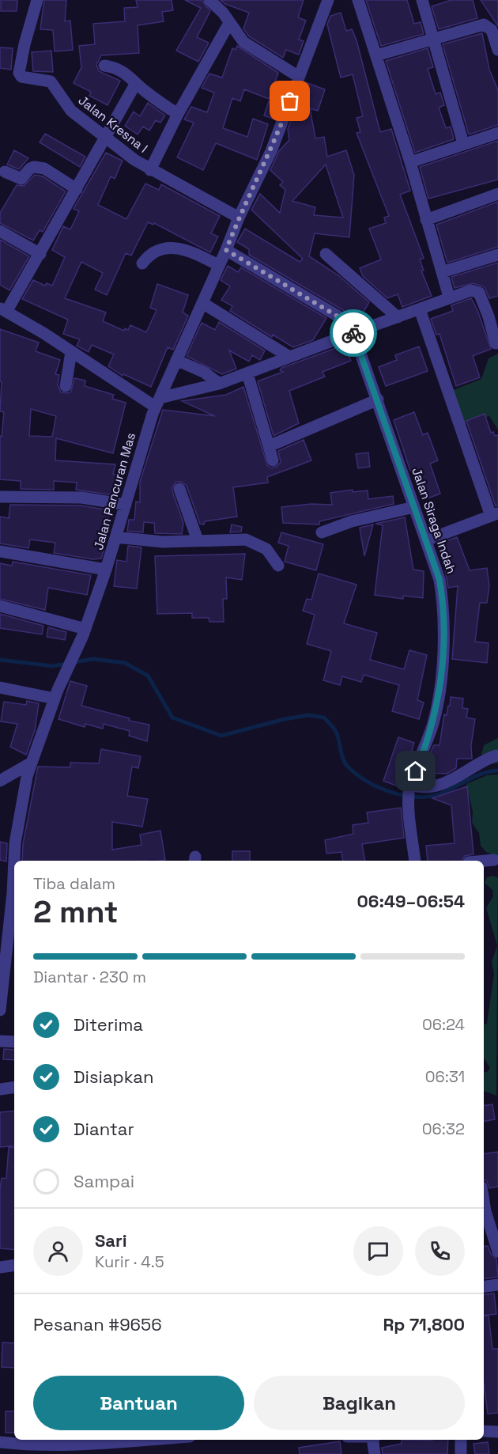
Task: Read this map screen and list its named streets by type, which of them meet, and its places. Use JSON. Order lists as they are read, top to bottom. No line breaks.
{"streets":{"street":["Jalan Kresna I","Jalan Pancuran Mas","Jalan Siraga Indah"]},"crossings":[["Jalan Kresna I","Jalan Pancuran Mas"]],"page":{"heading":["2 mnt","Tiba dalam","06:49–06:54"],"panel":["Sari","Kurir · 4.5","Pesanan #9656","Rp 71,800"],"bar":"Diantar · 230 m","list":[["Diterima","06:24"],["Disiapkan","06:31"],["Diantar","06:32"],"Sampai"],"buttons":["Bantuan","Bagikan"]}}
